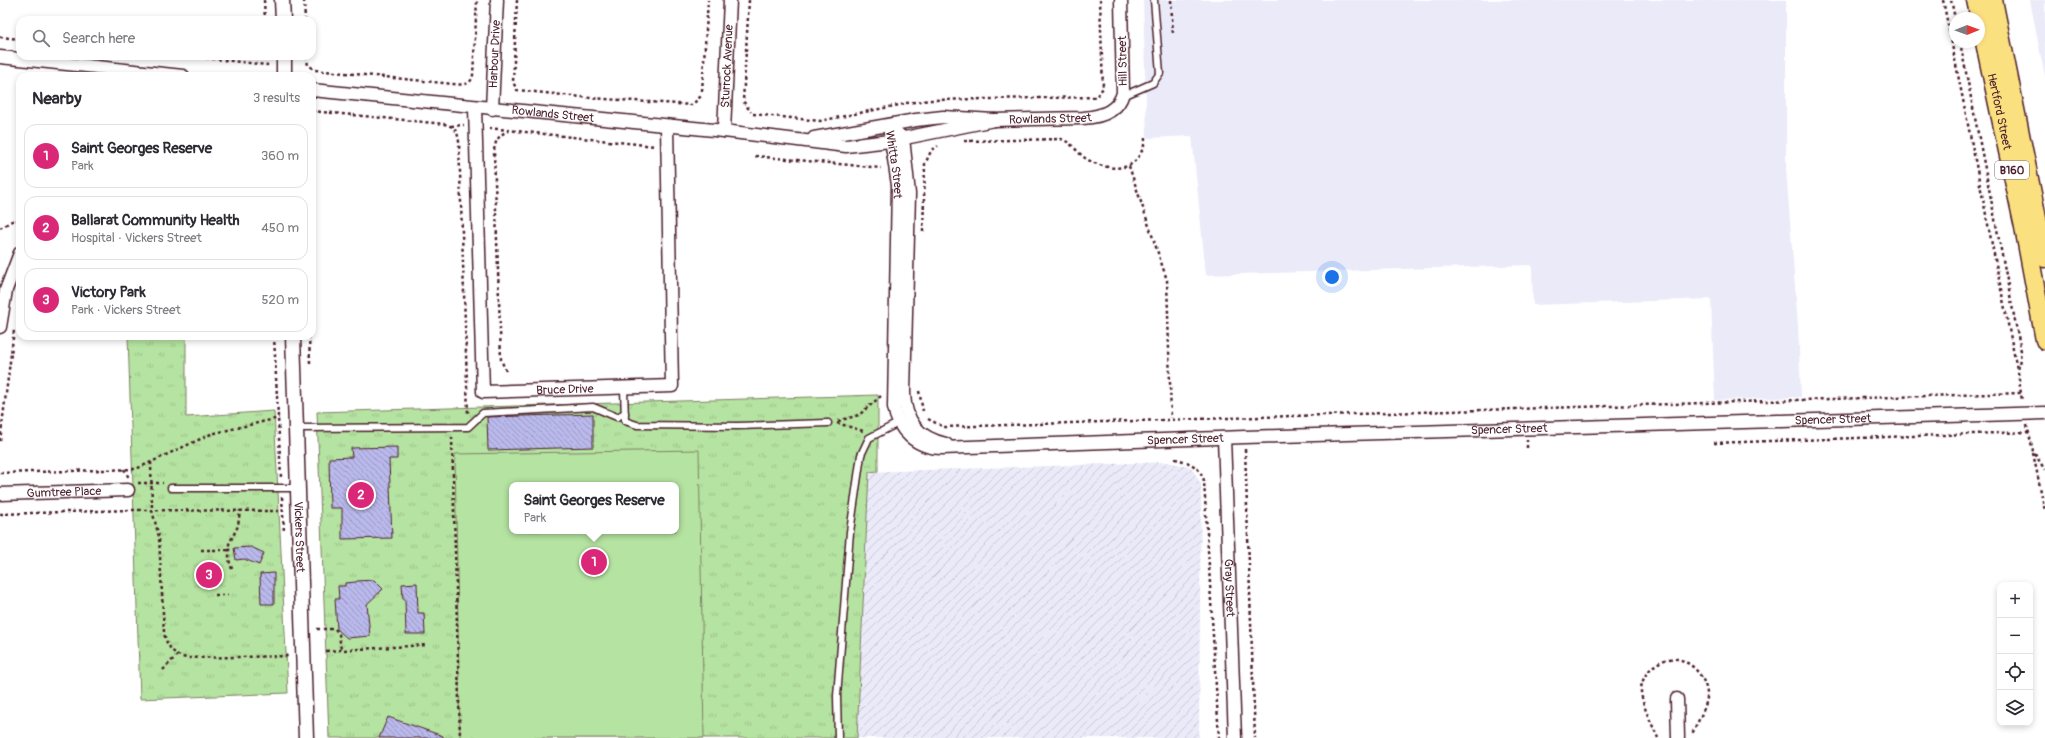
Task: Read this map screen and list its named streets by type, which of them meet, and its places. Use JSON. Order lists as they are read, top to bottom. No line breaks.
{"streets":{"main road":["Hertford Street","B160"],"street":["Harbour Drive","Hill Street","Sturrock Avenue","Rowlands Street","Whitta Street","Bruce Drive","Spencer Street","Gumtree Place","Vickers Street","Gray Street"]},"crossings":[["Harbour Drive","Rowlands Street"],["Hill Street","Rowlands Street"],["Sturrock Avenue","Rowlands Street"],["Rowlands Street","Whitta Street"],["Rowlands Street","Bruce Drive"],["Whitta Street","Spencer Street"],["Spencer Street","Gray Street"]],"north":"right","page":{"search":"Search here","heading":["Nearby","3 results"],"list":[{"mark":"1","name":"Saint Georges Reserve","note":"Park","value":"360 m"},{"mark":"2","name":"Ballarat Community Health","note":"Hospital · Vickers Street","value":"450 m"},{"mark":"3","name":"Victory Park","note":"Park · Vickers Street","value":"520 m"}],"pins":["2","1","3"],"popup":["Saint Georges Reserve","Park"],"map_buttons":["+","−"]}}
